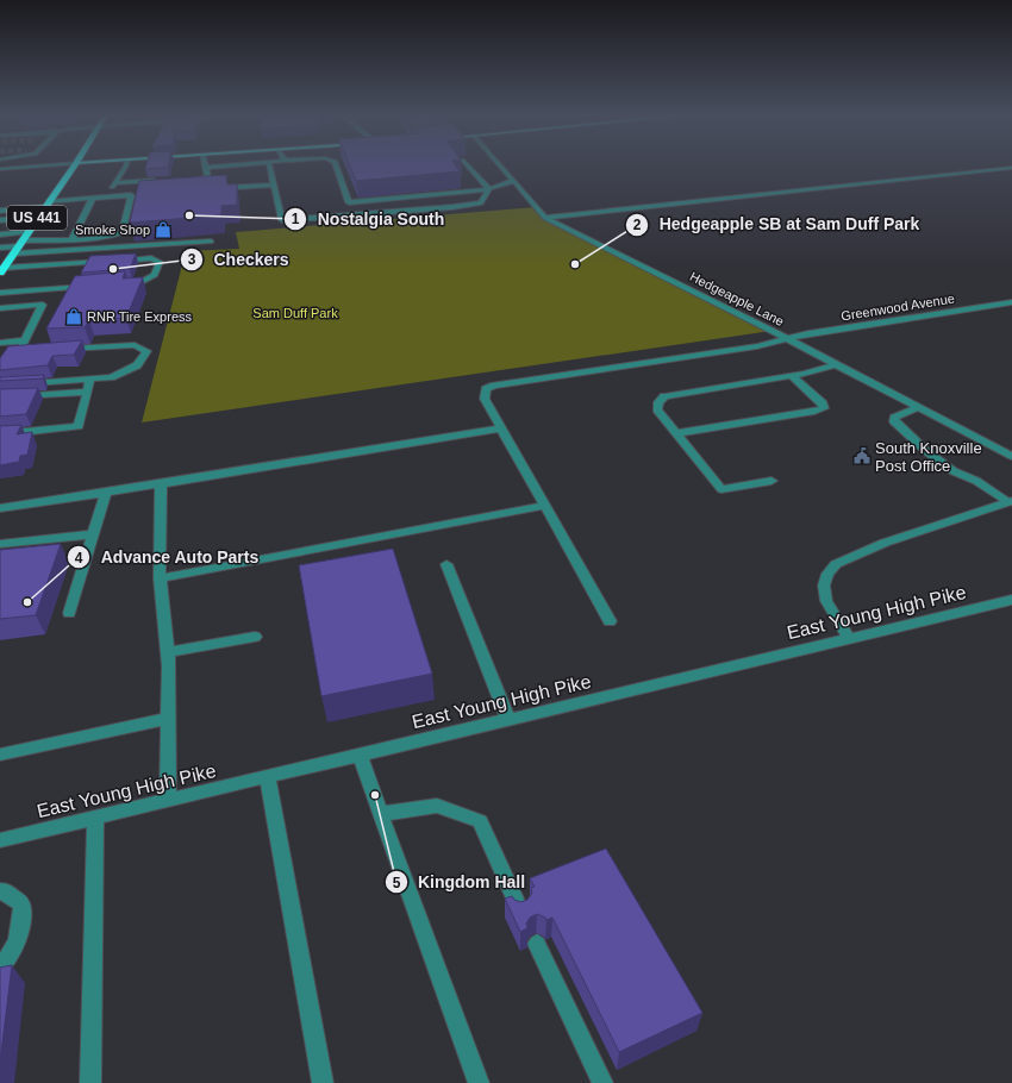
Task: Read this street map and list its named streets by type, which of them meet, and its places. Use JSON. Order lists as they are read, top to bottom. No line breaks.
{"streets":{"highway":["US 441"],"street":["Hedgeapple Lane","Greenwood Avenue","East Young High Pike"]},"crossings":[["Hedgeapple Lane","Greenwood Avenue"]],"parks":["Sam Duff Park"],"places":{"other":["Nostalgia South","Hedgeapple SB at Sam Duff Park","Checkers","Advance Auto Parts","Kingdom Hall"],"shop":["Smoke Shop","RNR Tire Express"],"public building":["South Knoxville Post Office"]}}
